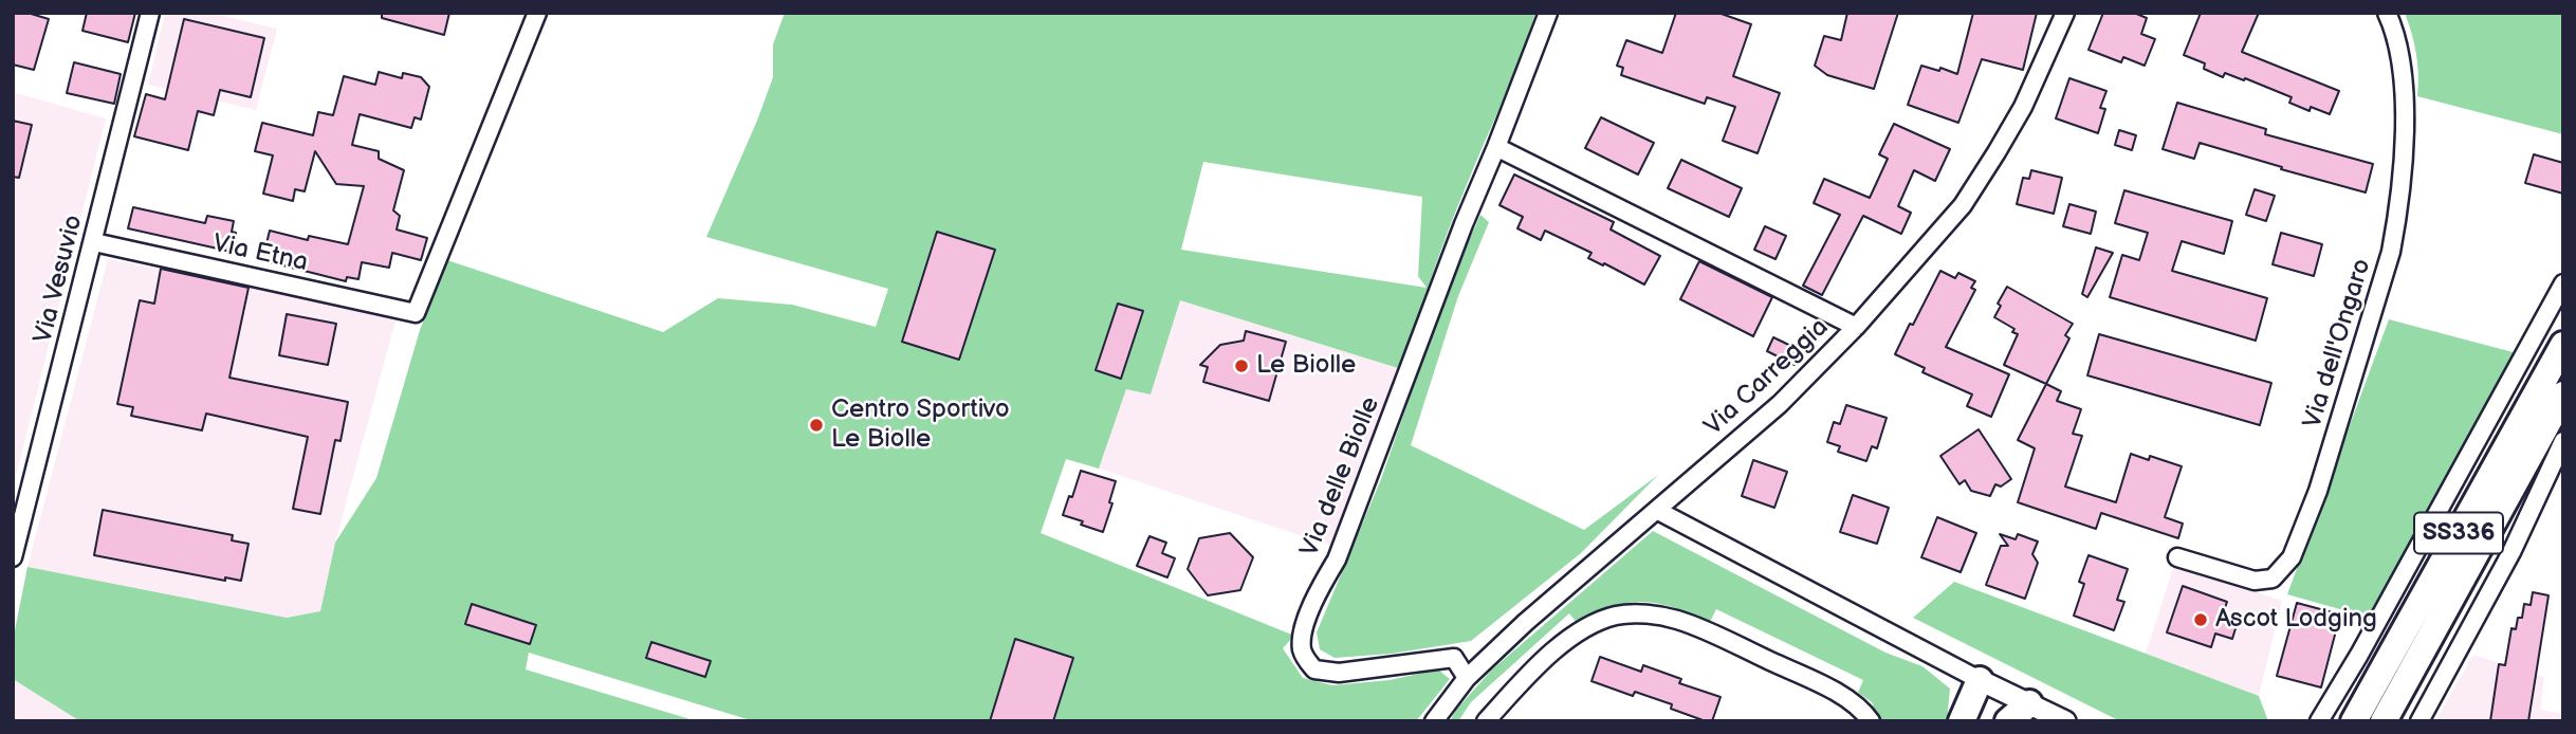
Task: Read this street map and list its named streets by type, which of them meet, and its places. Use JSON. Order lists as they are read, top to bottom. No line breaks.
{"streets":{"highway":["SS336"],"street":["Via Etna","Via Vesuvio","Via dell'Ongaro","Via Carreggia","Via delle Biolle"]},"crossings":[["Via Etna","Via Vesuvio"],["Via Carreggia","Via delle Biolle"]],"places":["Le Biolle","Centro Sportivo Le Biolle","Ascot Lodging"]}
